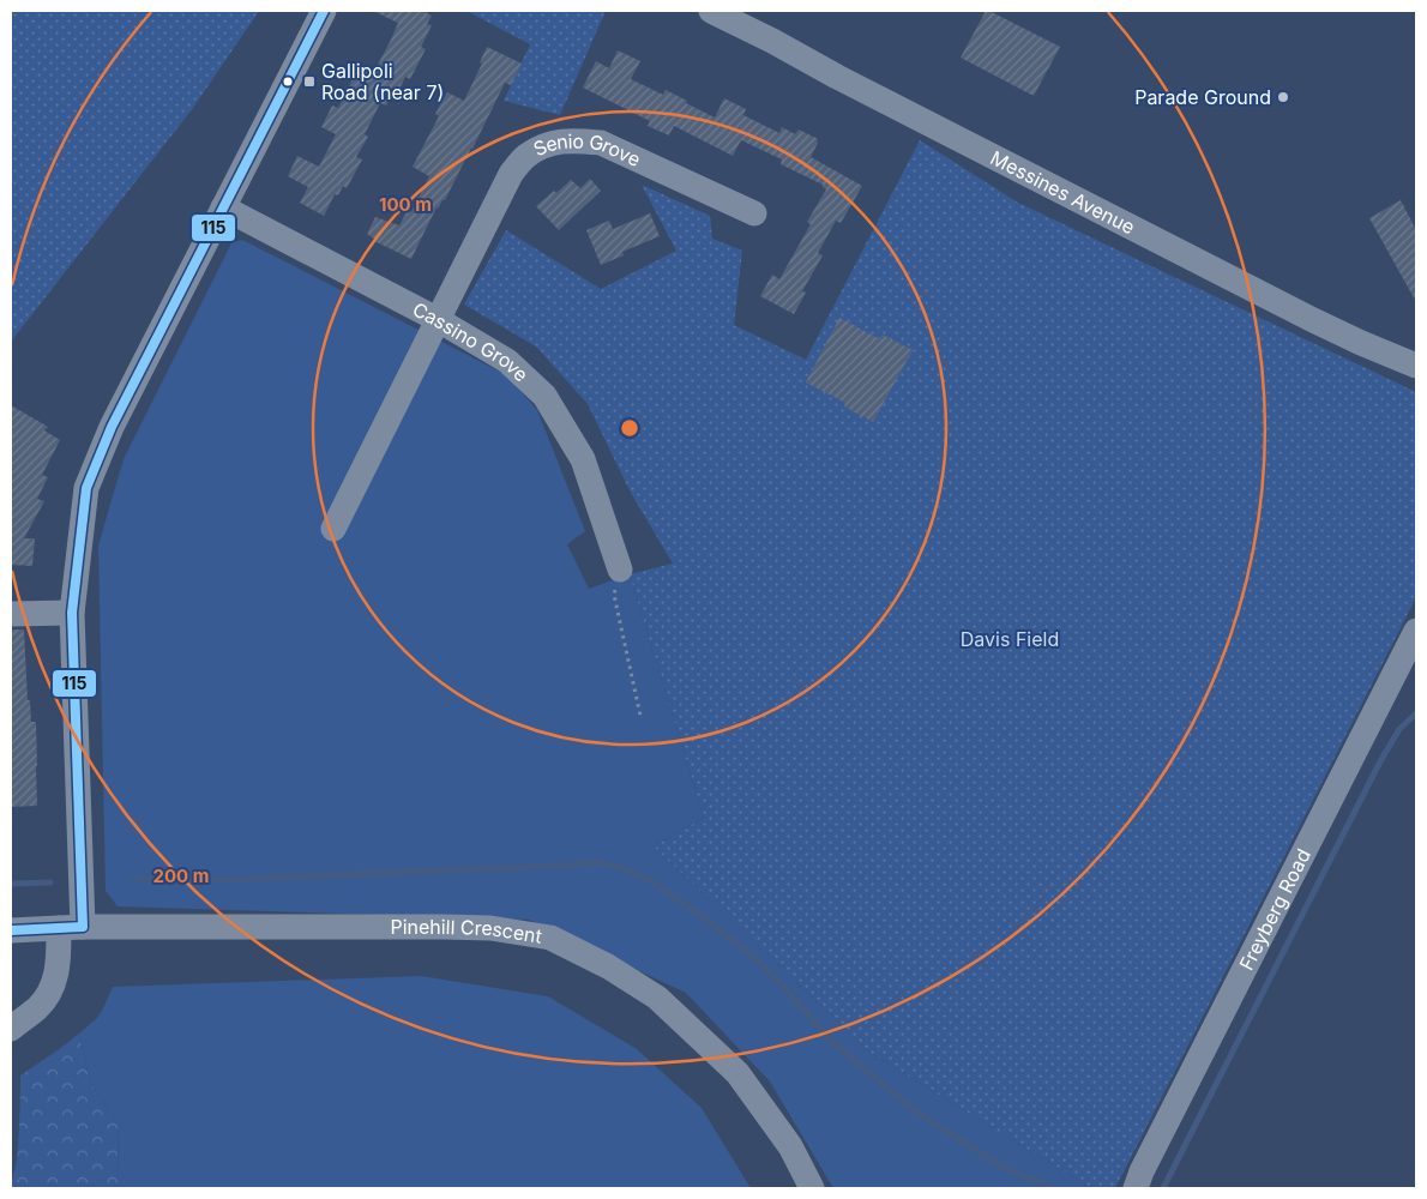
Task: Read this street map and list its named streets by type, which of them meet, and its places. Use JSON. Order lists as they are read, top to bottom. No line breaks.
{"streets":{"street":["Senio Grove","Messines Avenue","Cassino Grove","Freyberg Road","Pinehill Crescent"]},"crossings":[["Senio Grove","Cassino Grove"]],"parks":["Davis Field"],"places":{"transit":["Gallipoli Road (near 7)"],"other":["Parade Ground"]},"lines":["transit line 115"],"rings":["100 m","200 m"]}
